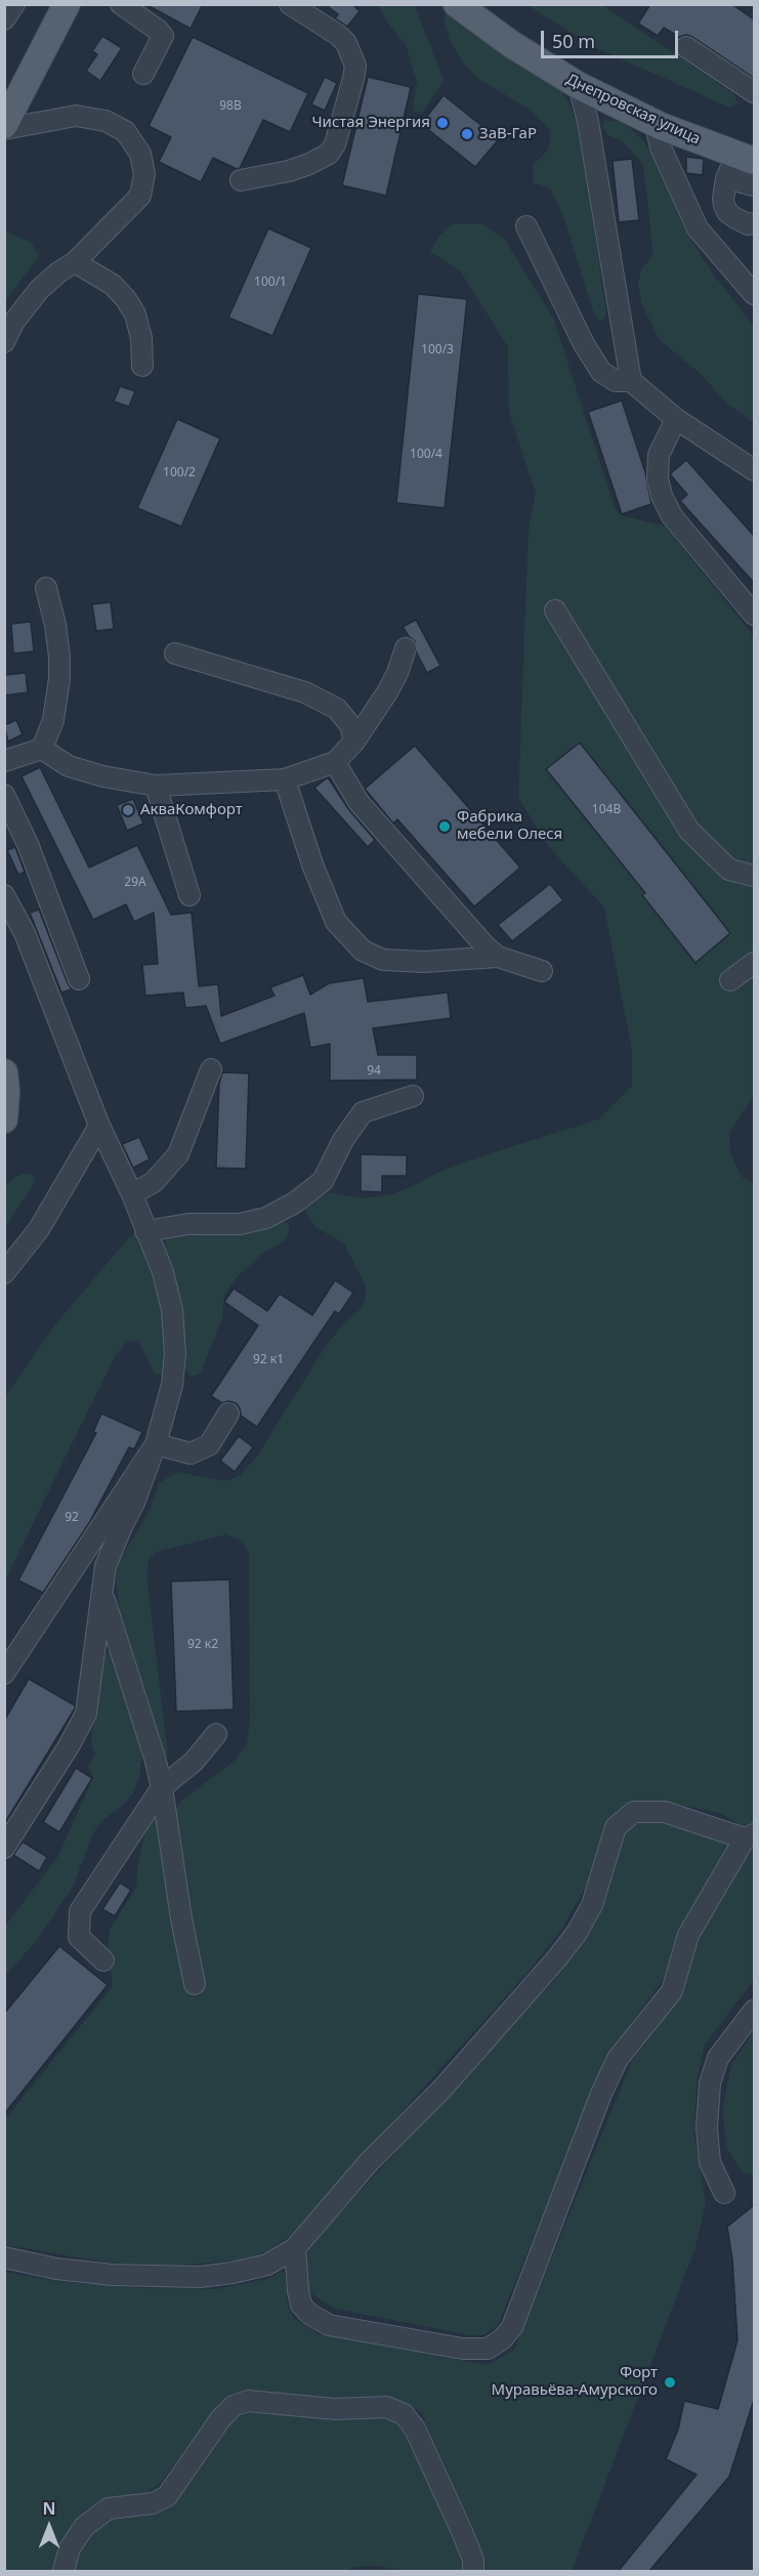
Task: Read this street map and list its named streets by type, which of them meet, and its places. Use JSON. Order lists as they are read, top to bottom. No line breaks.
{"streets":{"main road":["Днепровская улица"]},"places":["Чистая Энергия","ЗаВ-ГаР","АкваКомфорт","Фабрика мебели Олеся","Форт Муравьёва-Амурского"],"house_numbers":["98В","100/1","100/3","100/4","100/2","104В","29А","94","92 к1","92","92 к2"],"scale_bar":"50 m","north":"top"}
